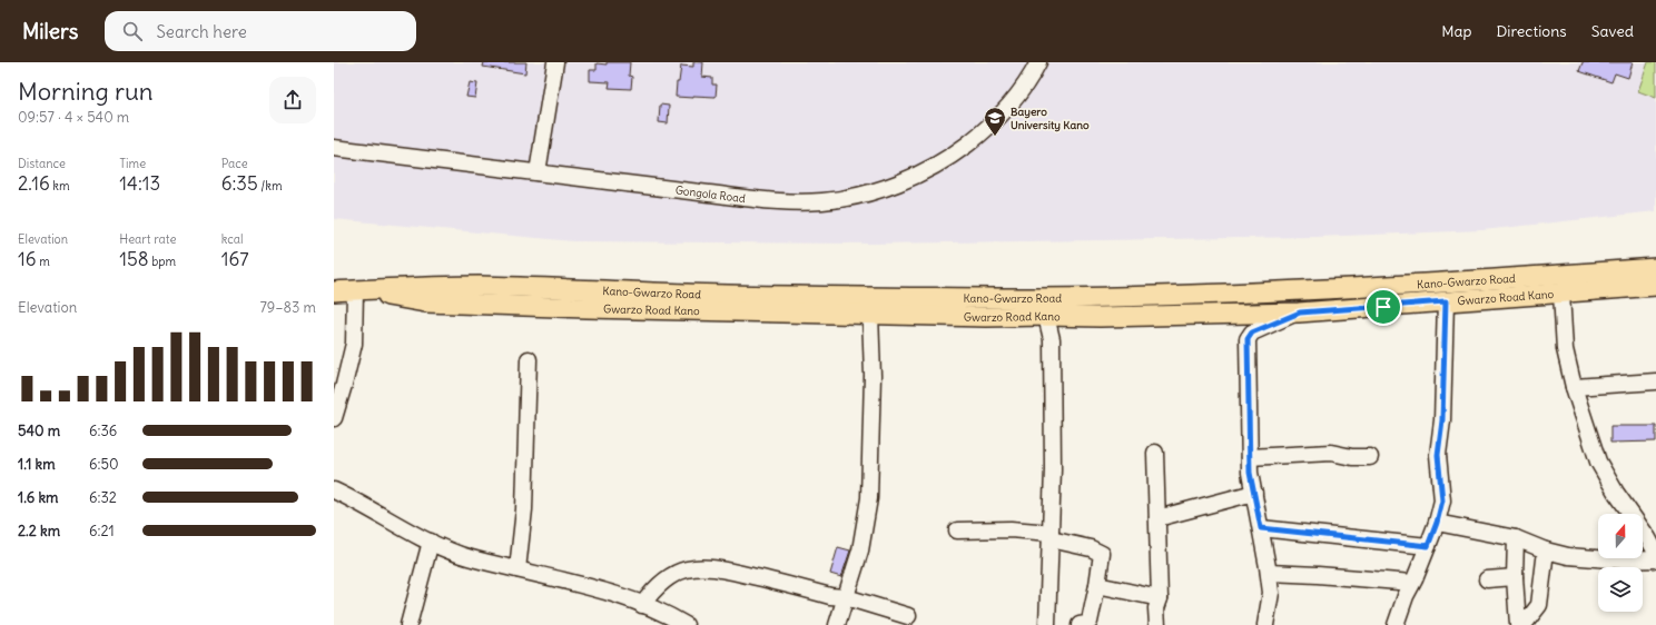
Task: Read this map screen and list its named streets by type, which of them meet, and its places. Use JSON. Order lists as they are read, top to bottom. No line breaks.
{"streets":{"main road":["Kano-Gwarzo Road","Gwarzo Road Kano"],"street":["Gongola Road"]},"crossings":[["Kano-Gwarzo Road","Gwarzo Road Kano"]],"places":{"school or university":["Bayero University Kano"]},"north":"top","page":{"header":"Milers","search":"Search here","nav":["Map","Directions","Saved"],"heading":["Morning run","09:57 · 4 × 540 m"],"stats":[["Distance","2.16 km"],["Time","14:13"],["Pace","6:35 /km"],["Elevation","16 m"],["Heart rate","158 bpm"],["kcal","167"]],"chart":["Elevation","79–83 m"],"list":[{"name":"540 m","note":"6:36"},{"name":"1.1 km","note":"6:50"},{"name":"1.6 km","note":"6:32"},{"name":"2.2 km","note":"6:21"}]}}
